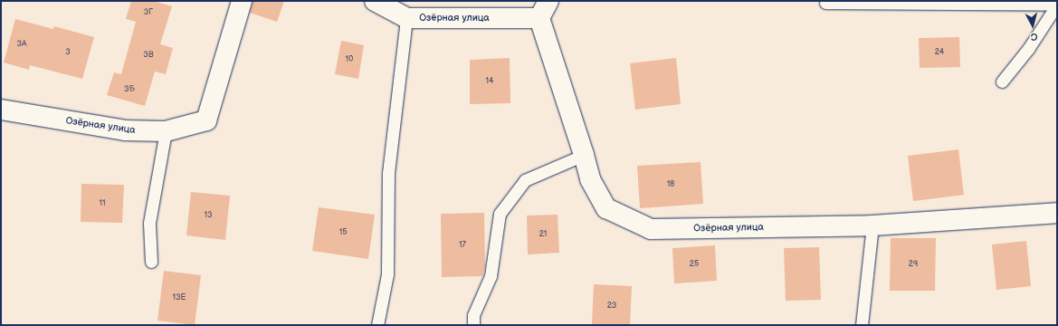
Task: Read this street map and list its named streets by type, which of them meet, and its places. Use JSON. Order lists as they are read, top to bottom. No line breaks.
{"streets":{"street":["Озёрная улица"]},"house_numbers":["3Г","3А","3","24","3В","10","14","3Б","18","11","13","15","21","17","25","29","13Е","23"],"north":"bottom"}
